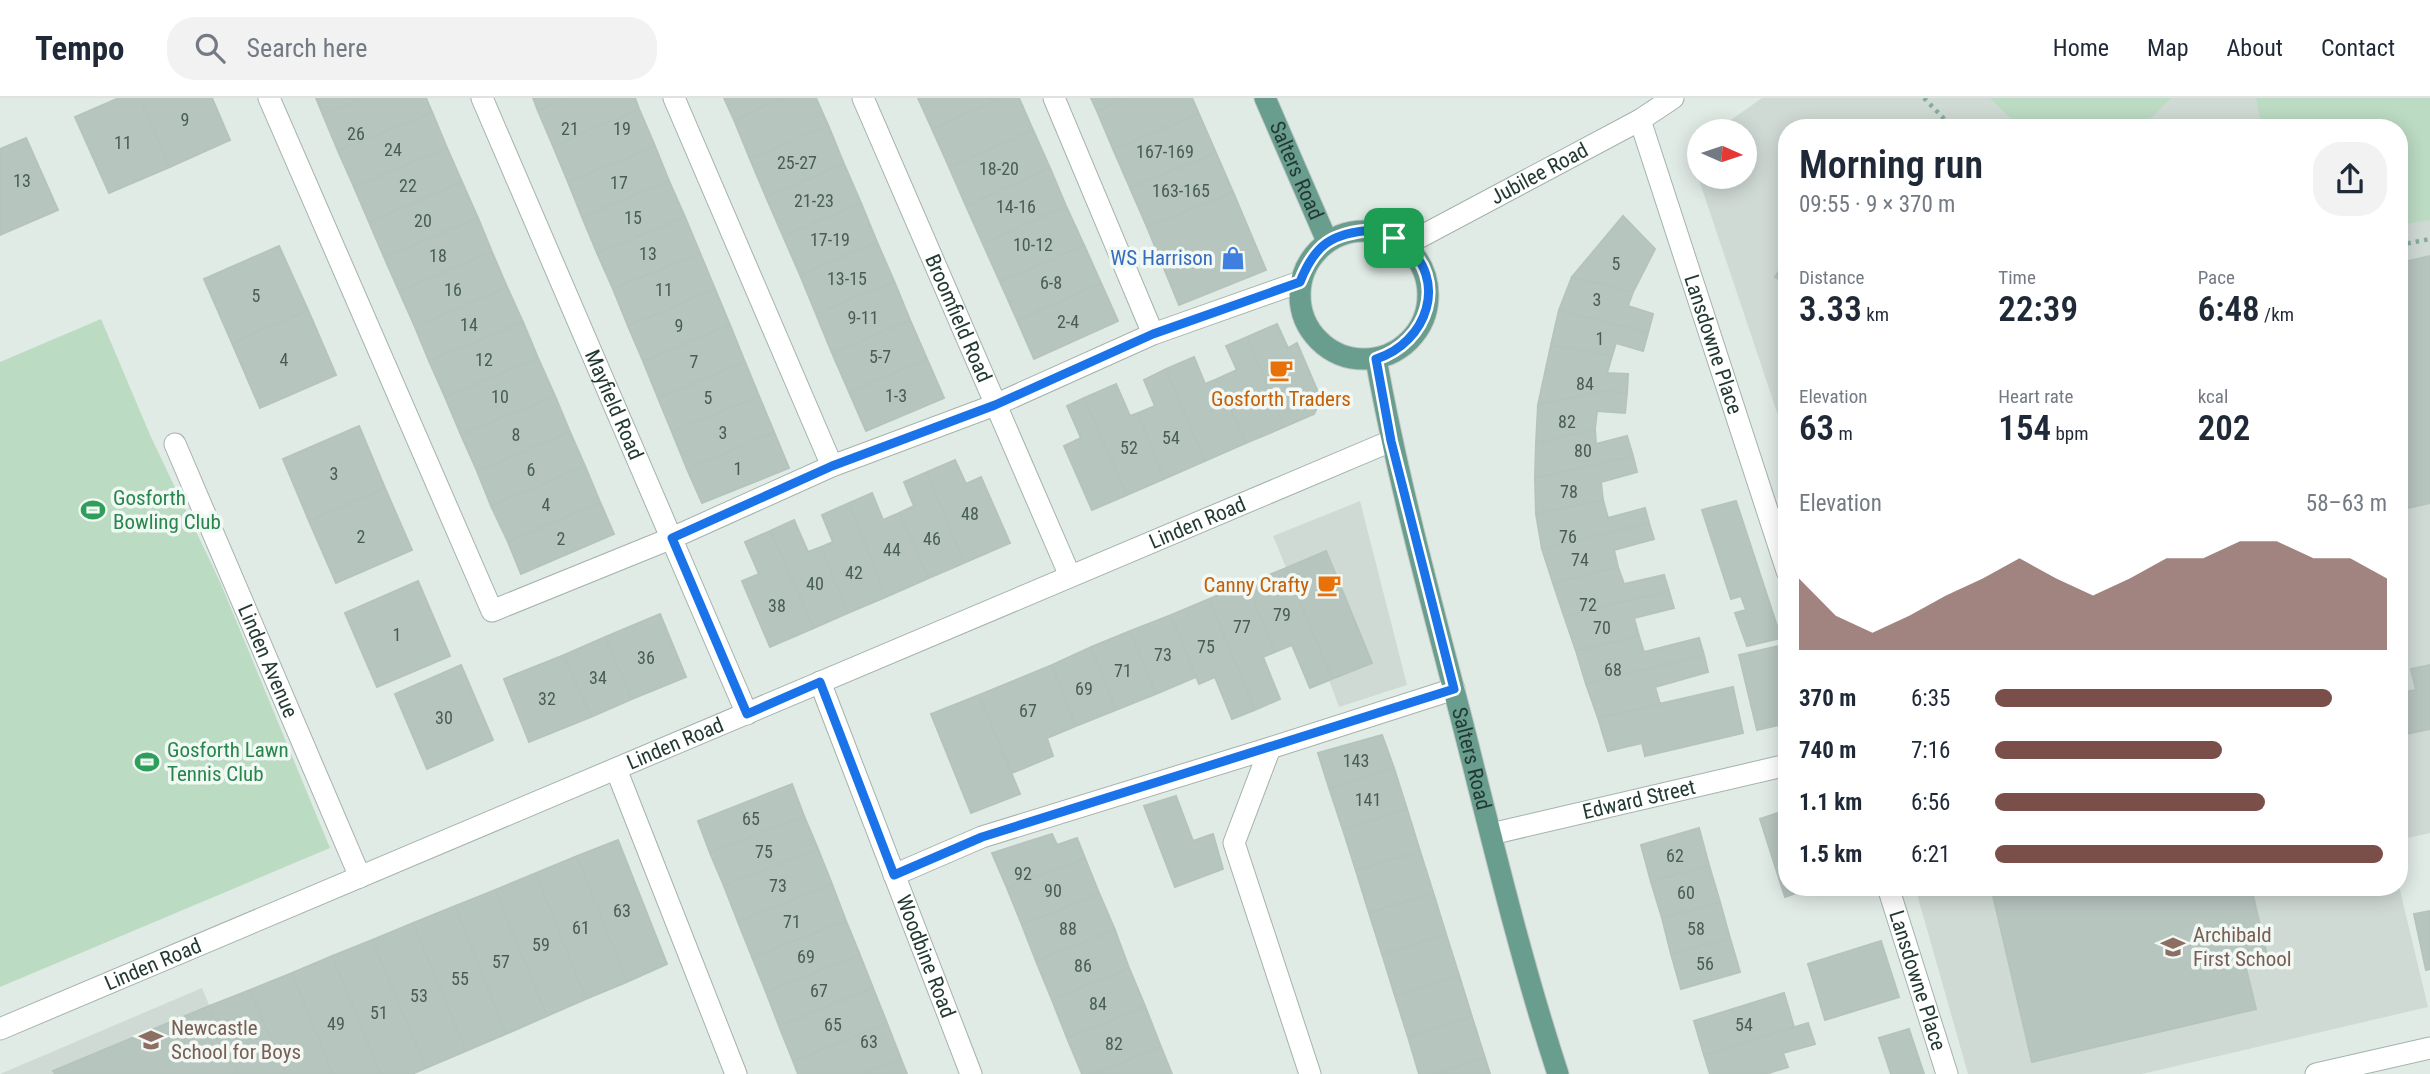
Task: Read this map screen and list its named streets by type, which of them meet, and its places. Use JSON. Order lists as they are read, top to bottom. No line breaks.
{"streets":{"main road":["Salters Road"],"street":["Jubilee Road","Broomfield Road","Lansdowne Place","Mayfield Road","Linden Road","Linden Avenue","Edward Street","Woodbine Road"]},"crossings":[["Salters Road","Jubilee Road"],["Salters Road","Linden Road"],["Salters Road","Edward Street"],["Jubilee Road","Lansdowne Place"],["Broomfield Road","Linden Road"],["Mayfield Road","Linden Road"],["Linden Road","Linden Avenue"],["Linden Road","Woodbine Road"]],"places":{"shop":["WS Harrison"],"cafe":["Gosforth Traders","Canny Crafty"],"sports":["Gosforth Bowling Club","Gosforth Lawn Tennis Club"],"school or university":["Archibald First School","Newcastle School for Boys"]},"house_numbers":["9","21","19","26","11","24","167-169","25-27","18-20","13","17","22","163-165","21-23","14-16","15","20","17-19","10-12","13","18","5","13-15","6-8","16","11","5","3","9-11","2-4","14","9","1","5-7","4","12","7","84","1-3","10","5","82","3","8","54","52","80","1","6","3","78","4","48","2","76","2","46","44","74","42","40","72","38","79","77","70","1","75","73","36","68","71","34","69","32","67","30","143","141","65","75","62","92","73","90","60","63","71","61","88","58","59","69","57","56","86","55","67","53","84","51","49","65","54","63","82"],"north":"right","page":{"header":"Tempo","search":"Search here","nav":["Home","Map","About","Contact"],"heading":["Morning run","09:55 · 9 × 370 m"],"stats":[["Distance","3.33 km"],["Time","22:39"],["Pace","6:48 /km"],["Elevation","63 m"],["Heart rate","154 bpm"],["kcal","202"]],"chart":["Elevation","58–63 m"],"list":[{"name":"370 m","note":"6:35"},{"name":"740 m","note":"7:16"},{"name":"1.1 km","note":"6:56"},{"name":"1.5 km","note":"6:21"}]}}
